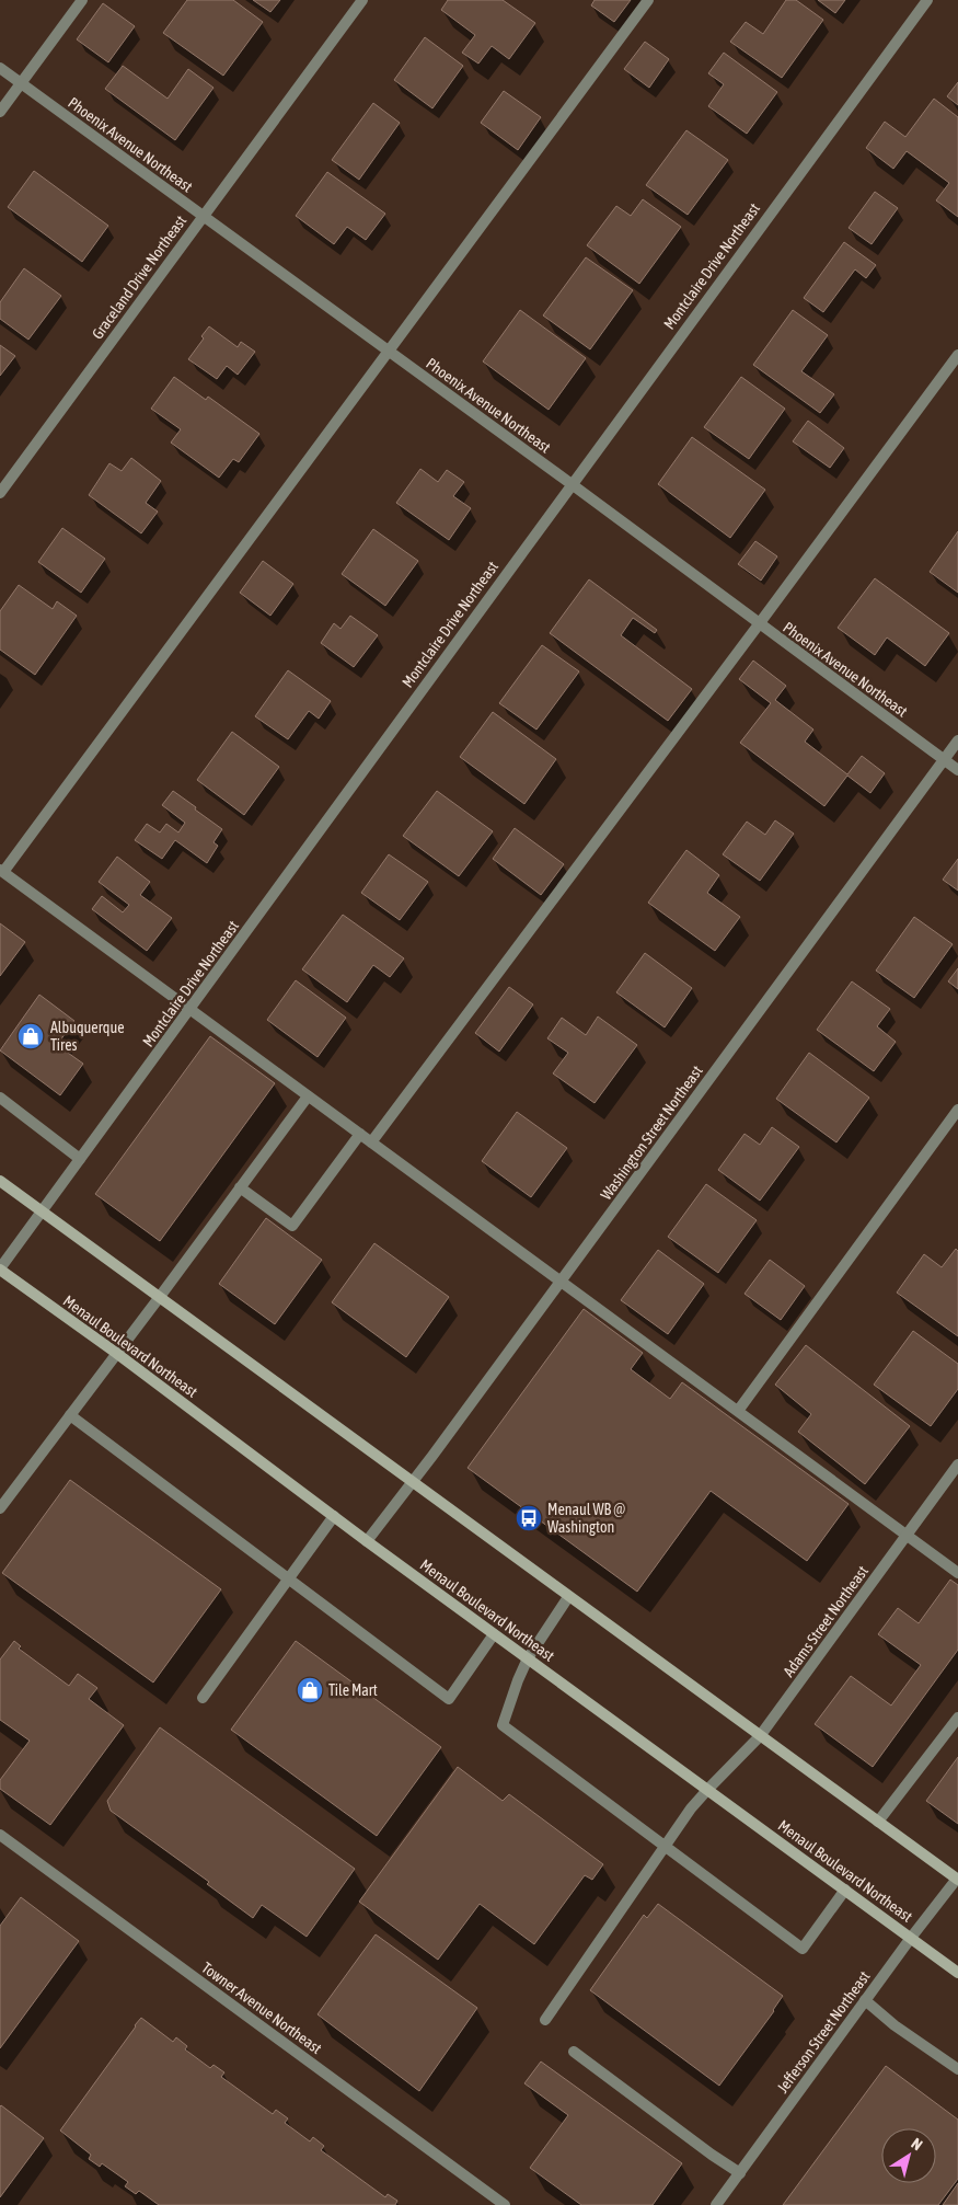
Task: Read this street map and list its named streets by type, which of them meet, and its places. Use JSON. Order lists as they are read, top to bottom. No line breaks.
{"streets":{"main road":["Menaul Boulevard Northeast"],"street":["Phoenix Avenue Northeast","Montclaire Drive Northeast","Graceland Drive Northeast","Washington Street Northeast","Adams Street Northeast","Towner Avenue Northeast","Jefferson Street Northeast"]},"crossings":[["Phoenix Avenue Northeast","Montclaire Drive Northeast"],["Phoenix Avenue Northeast","Graceland Drive Northeast"],["Phoenix Avenue Northeast","Washington Street Northeast"],["Montclaire Drive Northeast","Menaul Boulevard Northeast"],["Washington Street Northeast","Menaul Boulevard Northeast"],["Menaul Boulevard Northeast","Adams Street Northeast"],["Menaul Boulevard Northeast","Jefferson Street Northeast"]],"places":{"shop":["Albuquerque Tires","Tile Mart"],"bus stop":["Menaul WB @ Washington"]},"north":"top right"}
